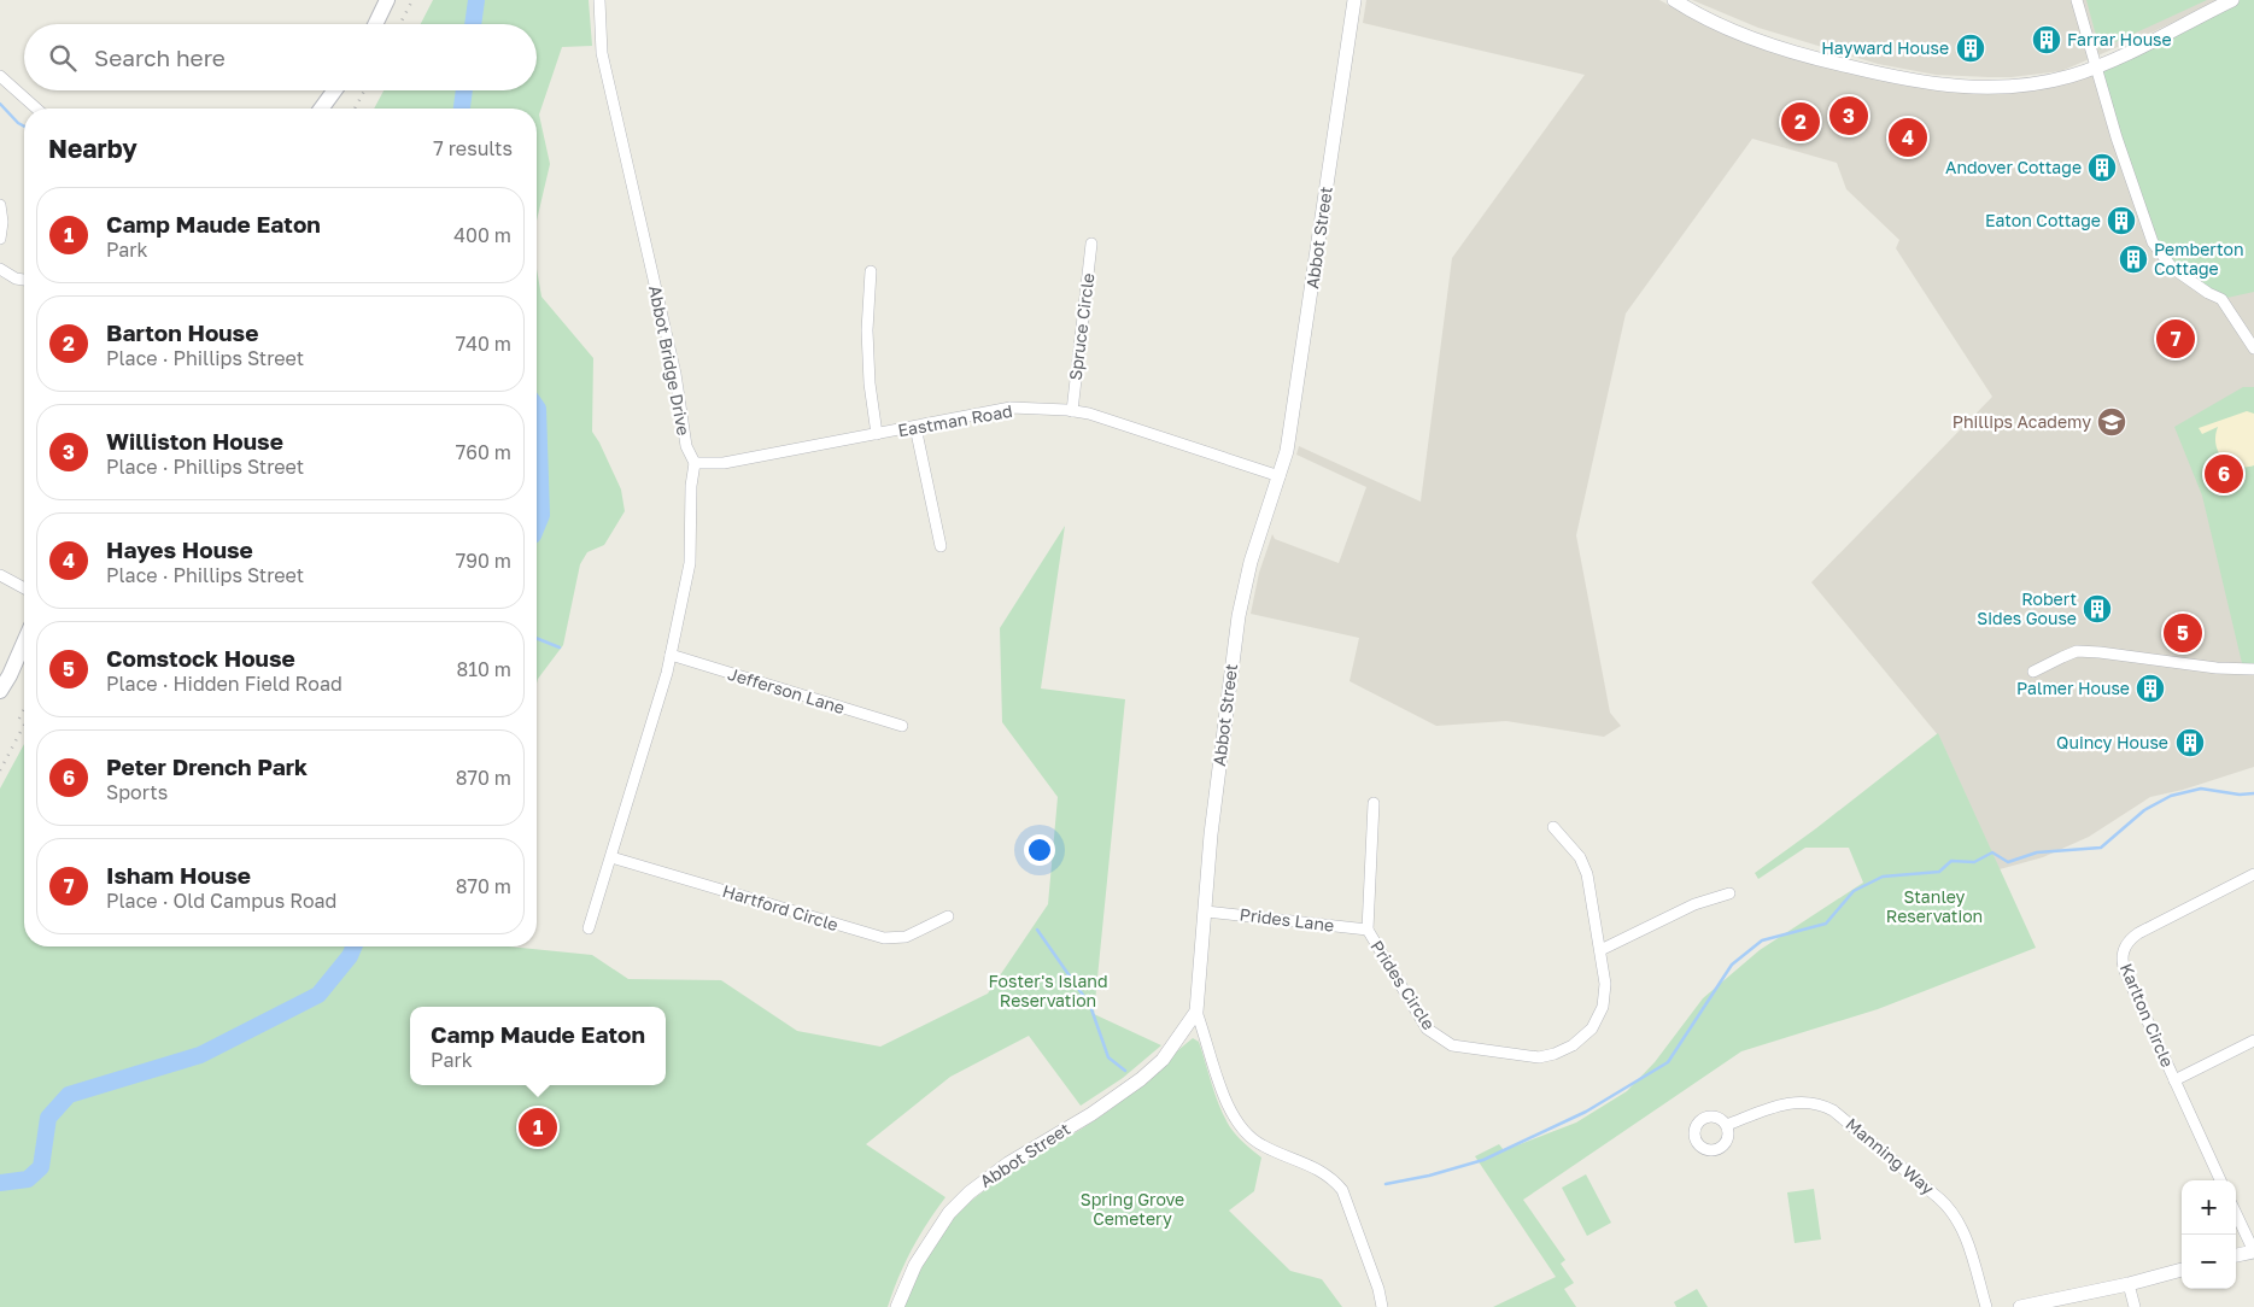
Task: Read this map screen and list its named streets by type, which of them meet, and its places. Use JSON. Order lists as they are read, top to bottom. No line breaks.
{"streets":{"street":["Abbot Street","Spruce Circle","Abbot Bridge Drive","Eastman Road","Jefferson Lane","Hartford Circle","Prides Lane","Prides Circle","Karlton Circle","Manning Way"]},"crossings":[["Abbot Street","Eastman Road"],["Abbot Street","Prides Lane"],["Spruce Circle","Eastman Road"],["Abbot Bridge Drive","Eastman Road"],["Abbot Bridge Drive","Jefferson Lane"],["Abbot Bridge Drive","Hartford Circle"],["Prides Lane","Prides Circle"]],"parks":["Stanley Reservation","Foster's Island Reservation","Spring Grove Cemetery"],"places":{"building":["Farrar House","Hayward House","Andover Cottage","Eaton Cottage","Pemberton Cottage","Robert Sides Gouse","Palmer House","Quincy House"],"school or university":["Phillips Academy"]},"page":{"search":"Search here","pins":["3","2","4","7","6","5","1"],"heading":["Nearby","7 results"],"list":[{"mark":"1","name":"Camp Maude Eaton","note":"Park","value":"400 m"},{"mark":"2","name":"Barton House","note":"Place · Phillips Street","value":"740 m"},{"mark":"3","name":"Williston House","note":"Place · Phillips Street","value":"760 m"},{"mark":"4","name":"Hayes House","note":"Place · Phillips Street","value":"790 m"},{"mark":"5","name":"Comstock House","note":"Place · Hidden Field Road","value":"810 m"},{"mark":"6","name":"Peter Drench Park","note":"Sports","value":"870 m"},{"mark":"7","name":"Isham House","note":"Place · Old Campus Road","value":"870 m"}],"popup":["Camp Maude Eaton","Park"],"map_buttons":["+","−"]}}
